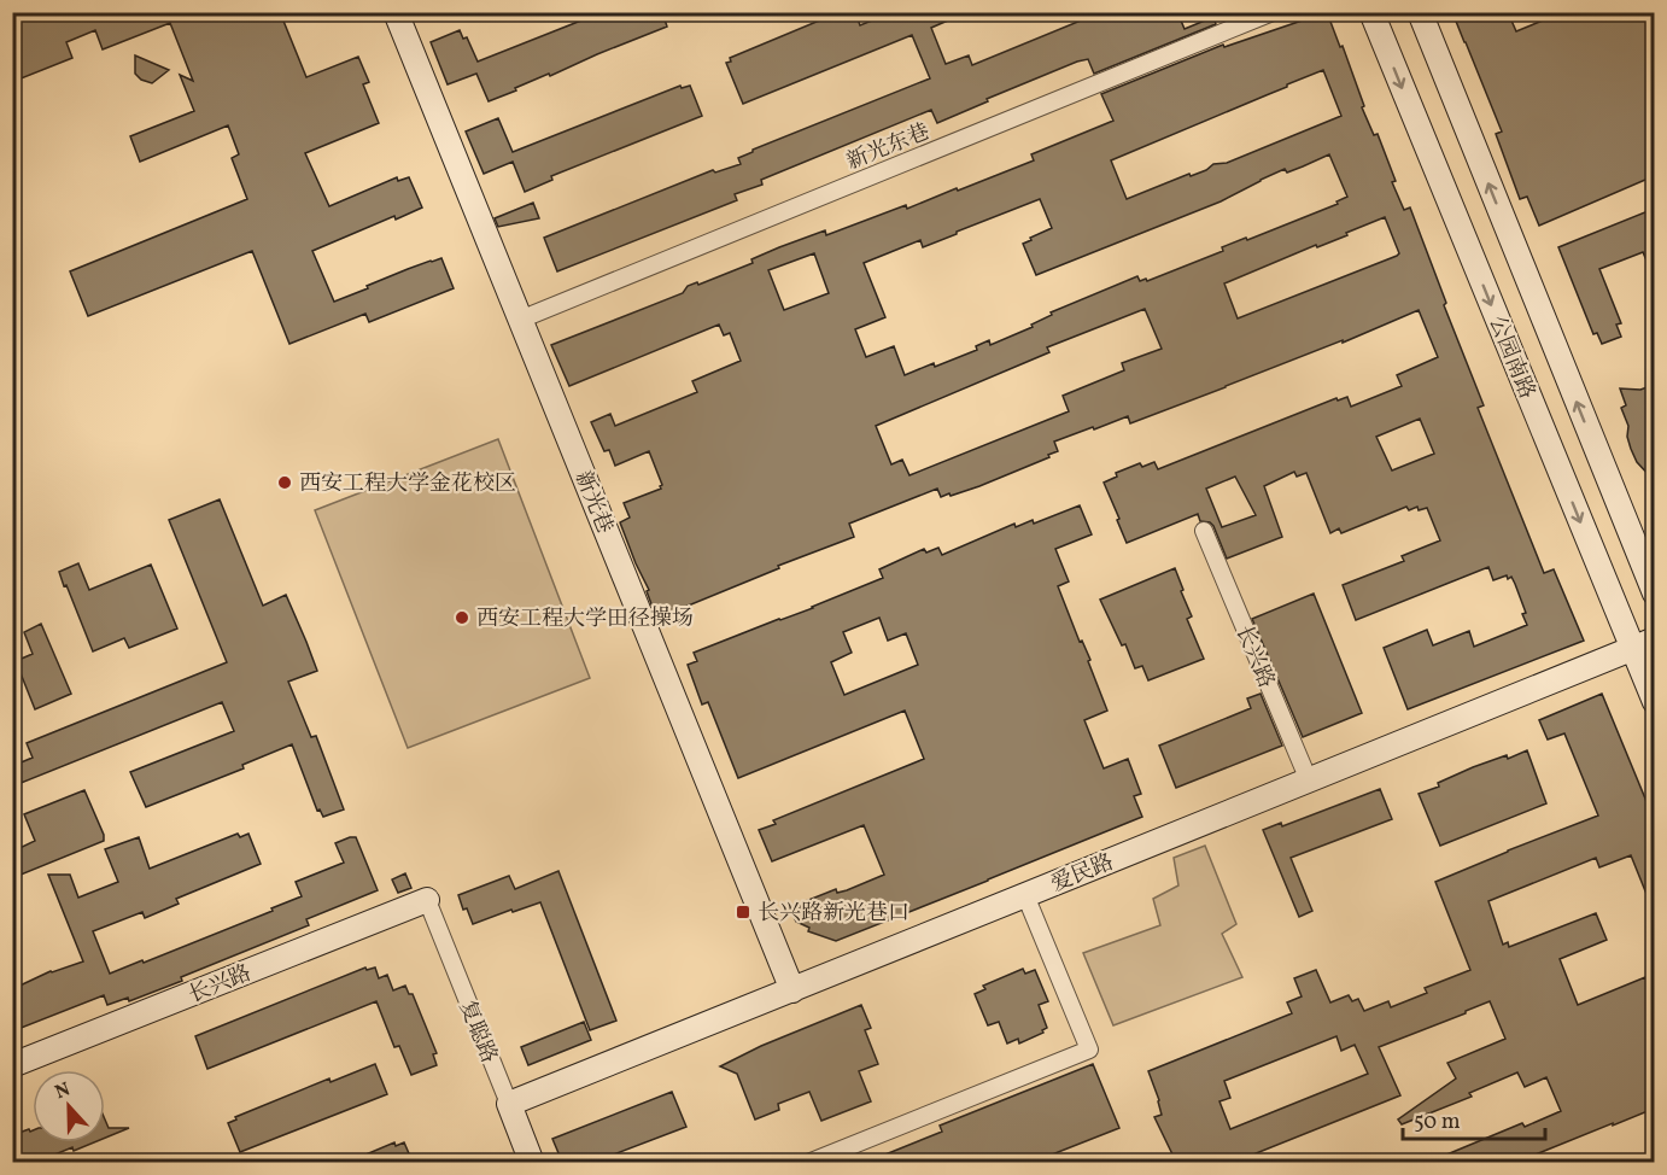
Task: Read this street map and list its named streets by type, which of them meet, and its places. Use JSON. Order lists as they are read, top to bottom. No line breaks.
{"streets":{"street":["新光东巷","公园南路","新光巷","长兴路","爱民路","复聪路"]},"crossings":[["新光东巷","新光巷"],["公园南路","爱民路"],["新光巷","爱民路"],["长兴路","爱民路"],["长兴路","复聪路"],["爱民路","复聪路"]],"places":{"other":["西安工程大学金花校区","西安工程大学田径操场"],"transit":["长兴路新光巷口"]},"scale_bar":"50 m","north":"top"}
